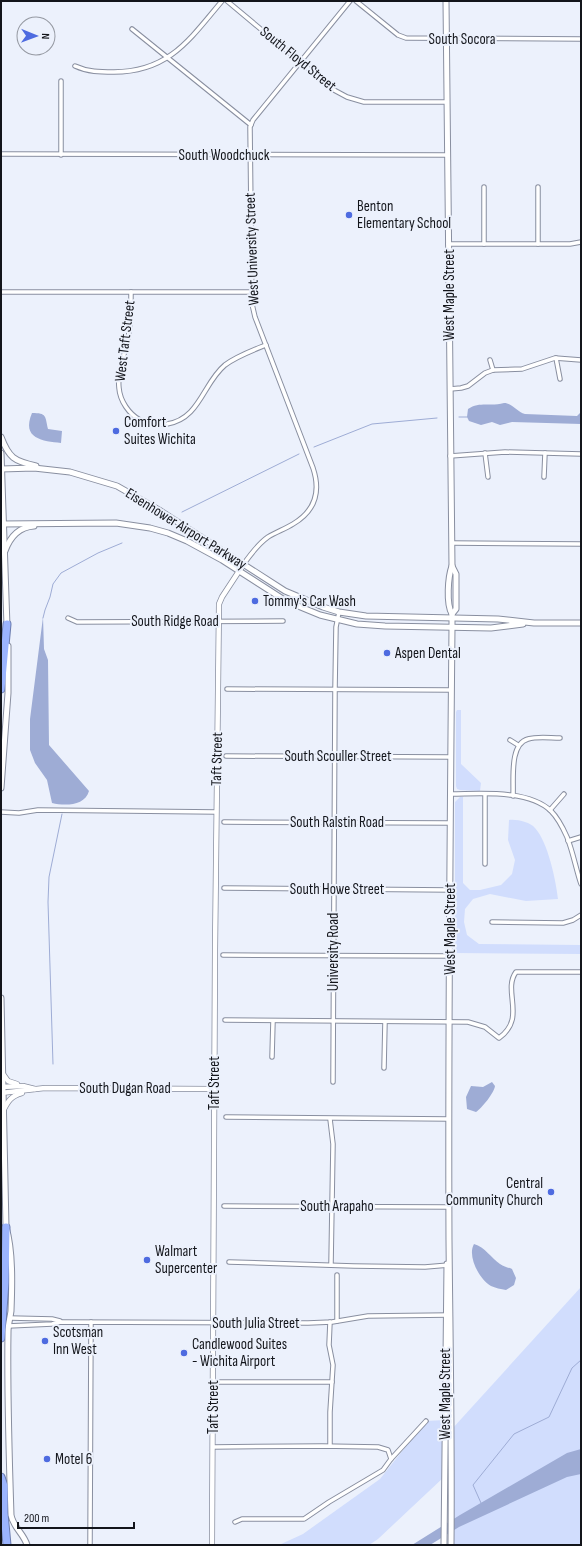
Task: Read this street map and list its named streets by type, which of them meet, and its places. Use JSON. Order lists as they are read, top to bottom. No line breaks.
{"streets":{"main road":["West Maple Street","Eisenhower Airport Parkway"],"street":["South Socora","South Floyd Street","South Woodchuck","West University Street","West Taft Street","South Ridge Road","South Scouller Street","Taft Street","South Ralstin Road","South Howe Street","University Road","South Dugan Road","South Arapaho","South Julia Street"]},"crossings":[["South Socora","West Maple Street"],["South Floyd Street","West University Street"],["South Floyd Street","West Maple Street"],["South Woodchuck","West University Street"],["South Woodchuck","West Maple Street"],["West University Street","West Taft Street"],["West University Street","Eisenhower Airport Parkway"],["West Maple Street","South Scouller Street"],["West Maple Street","South Ralstin Road"],["West Maple Street","South Howe Street"],["West Maple Street","South Arapaho"],["West Maple Street","South Julia Street"],["South Ridge Road","Taft Street"],["Taft Street","South Dugan Road"],["Taft Street","South Julia Street"],["South Ralstin Road","University Road"],["South Howe Street","University Road"]],"places":["Benton Elementary School","Comfort Suites Wichita","Tommy's Car Wash","Aspen Dental","Central Community Church","Walmart Supercenter","Scotsman Inn West","Candlewood Suites - Wichita Airport","Motel 6"],"scale_bar":"200 m","north":"right"}
